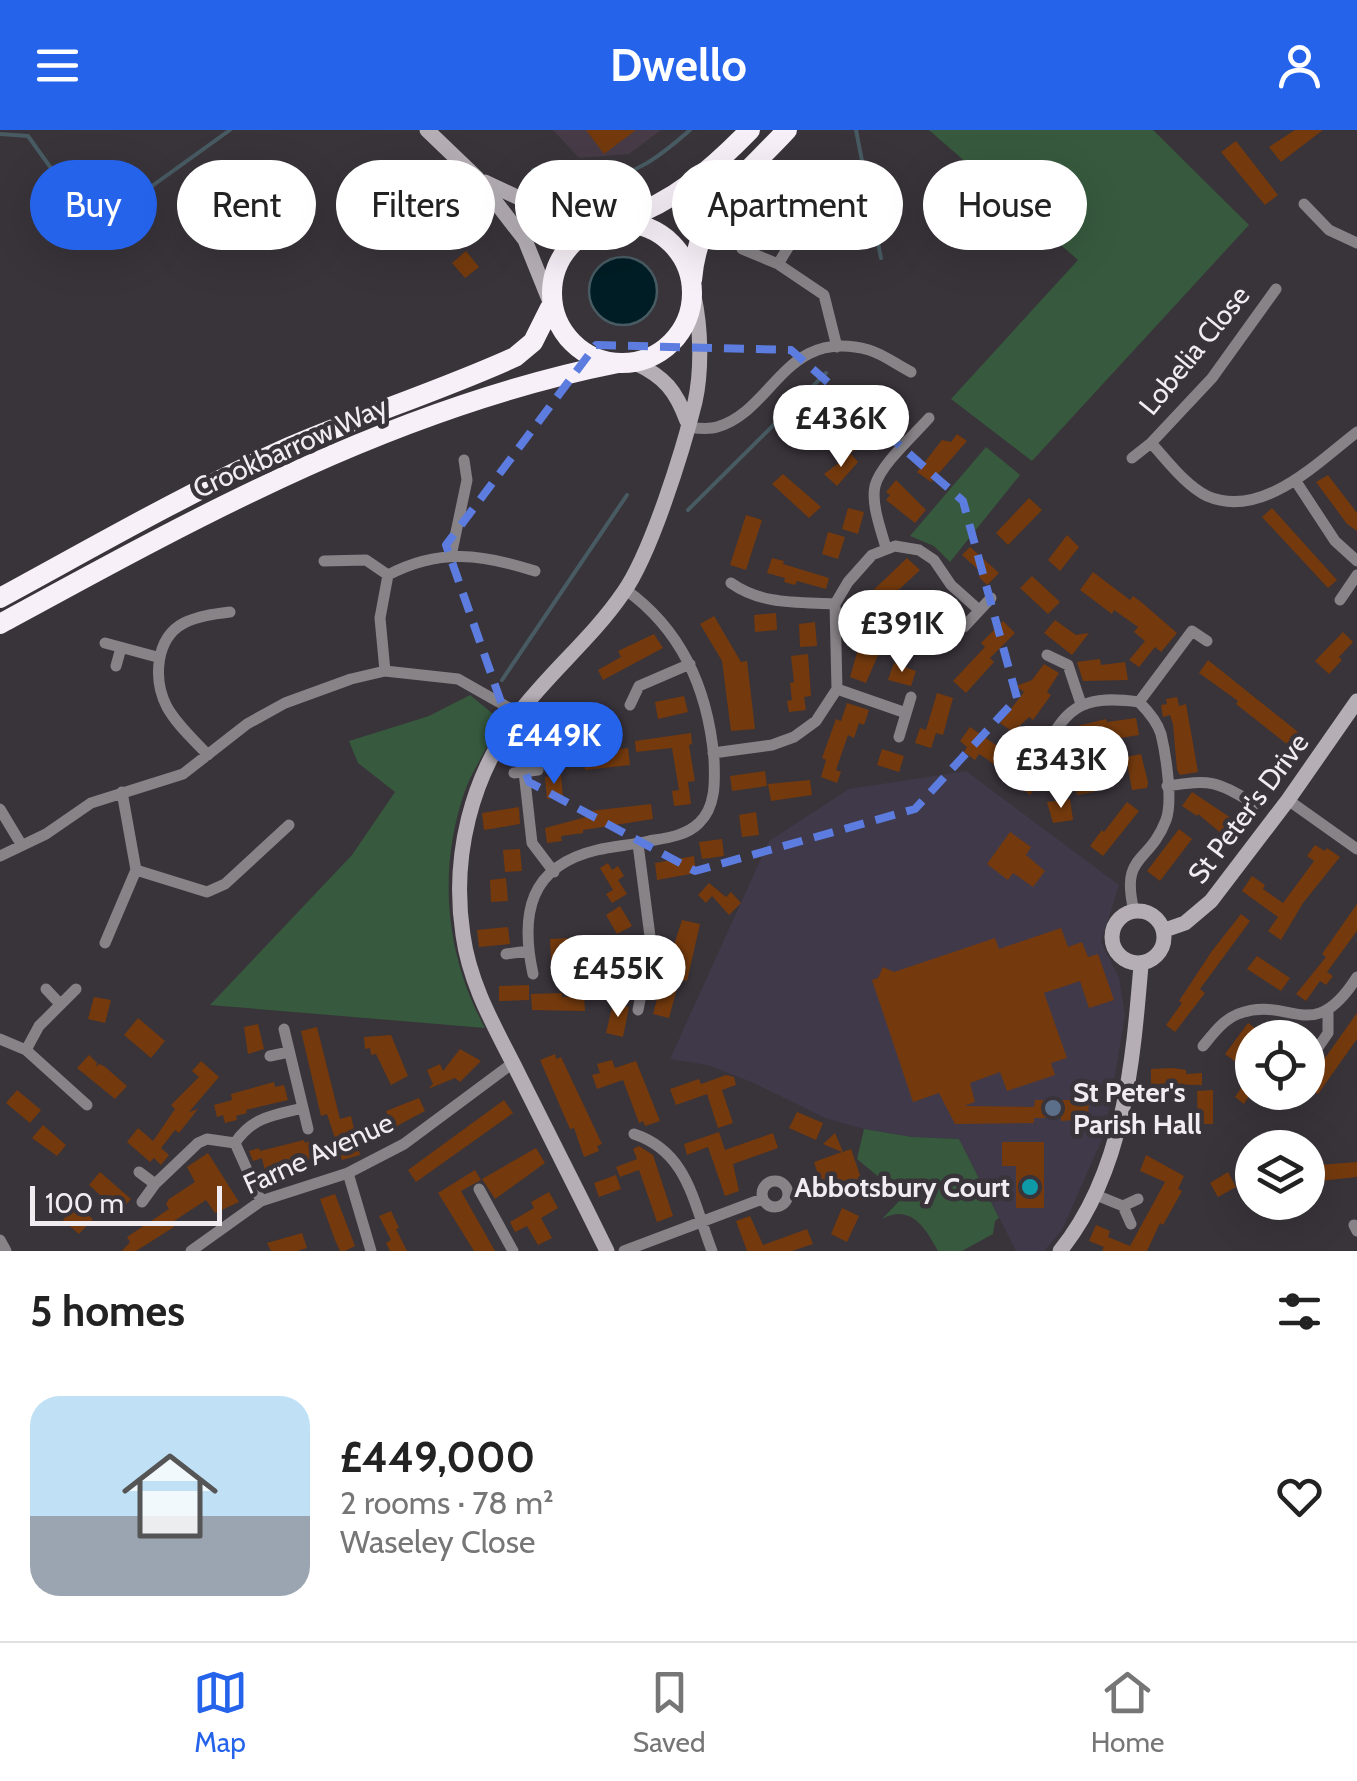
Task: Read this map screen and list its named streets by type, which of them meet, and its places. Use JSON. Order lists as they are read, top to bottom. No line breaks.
{"streets":{"highway":["Crookbarrow Way"],"street":["Lobelia Close","St Peter's Drive","Farne Avenue"]},"places":["St Peter's Parish Hall","Abbotsbury Court"],"scale_bar":"100 m","page":{"header":"Dwello","chip":["Buy","Rent","Filters","New","Apartment","House"],"price":["£436K","£391K","£449K","£343K","£455K"],"scale":"100 m","heading":"5 homes","list":[{"name":"£449,000","note":"2 rooms · 78 m² · Waseley Close"}],"tabs":["Map","Saved","Home"]}}
